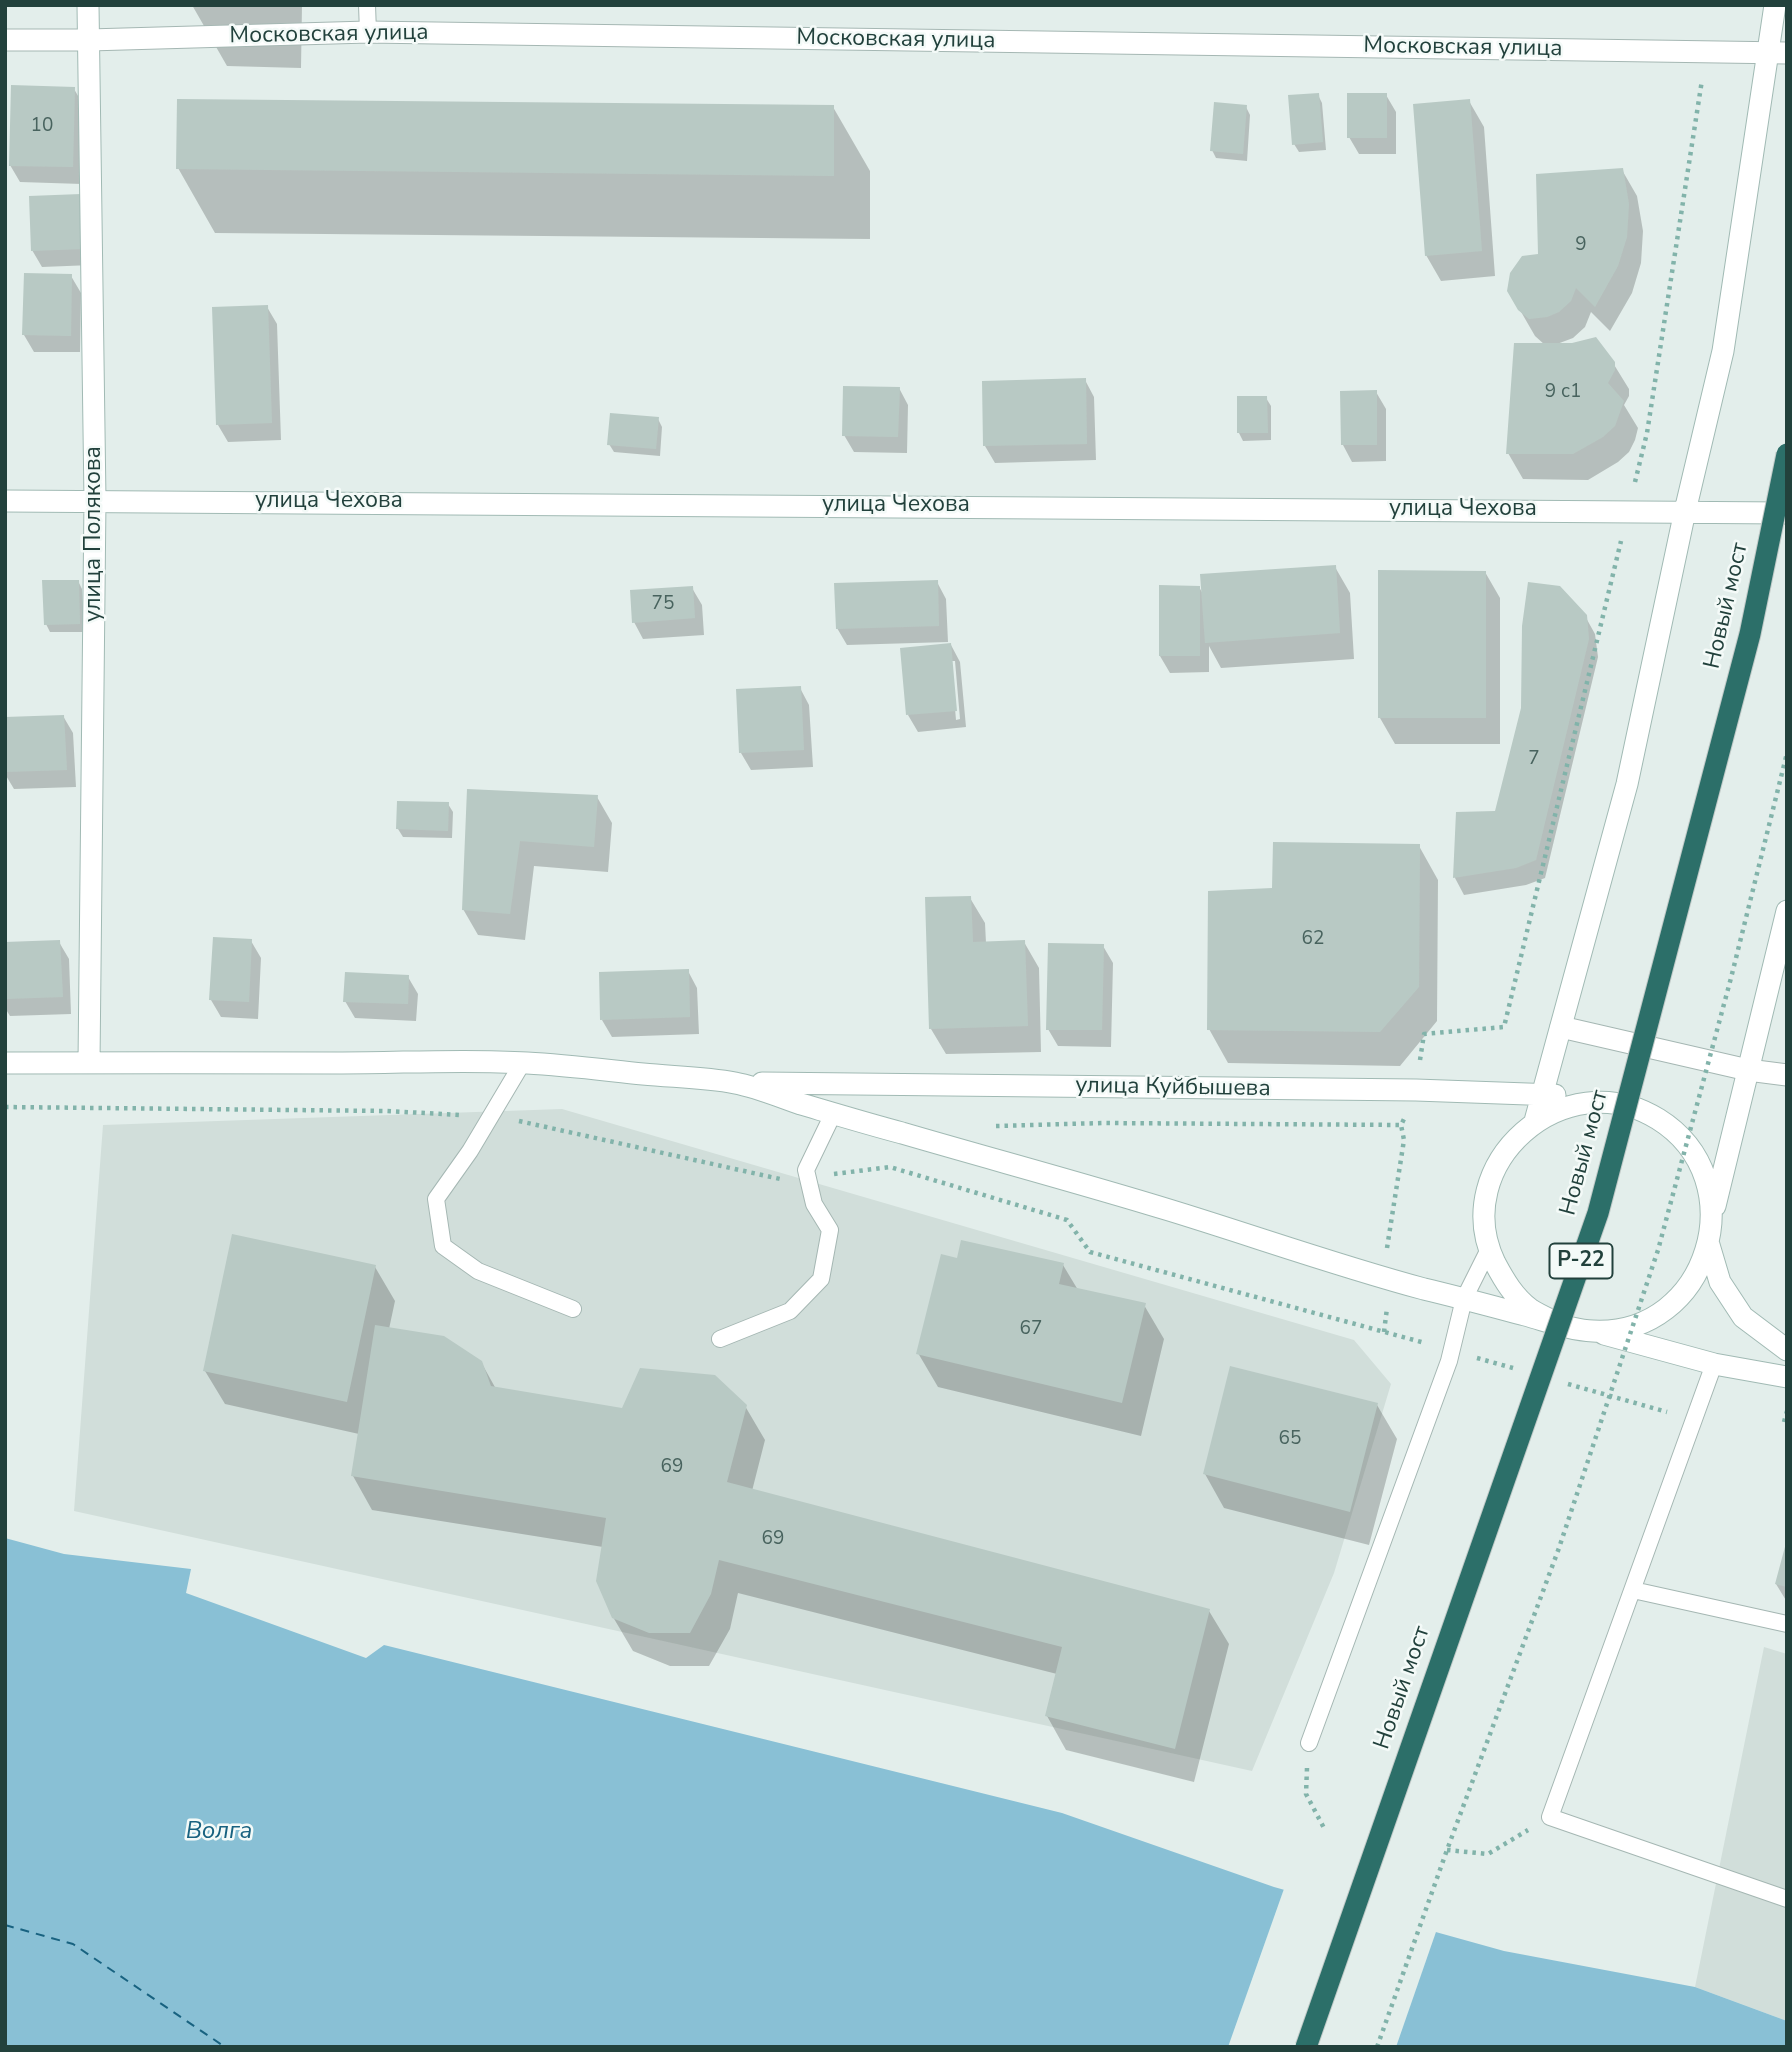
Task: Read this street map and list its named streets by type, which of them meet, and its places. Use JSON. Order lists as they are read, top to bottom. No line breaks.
{"streets":{"highway":["Новый мост","Р-22"],"street":["Московская улица","улица Чехова","улица Полякова","улица Куйбышева"]},"crossings":[["Московская улица","улица Полякова"],["улица Чехова","улица Полякова"]],"water":["Волга"],"house_numbers":["10","9","9 с1","75","7","62","67","65","69","69"]}
